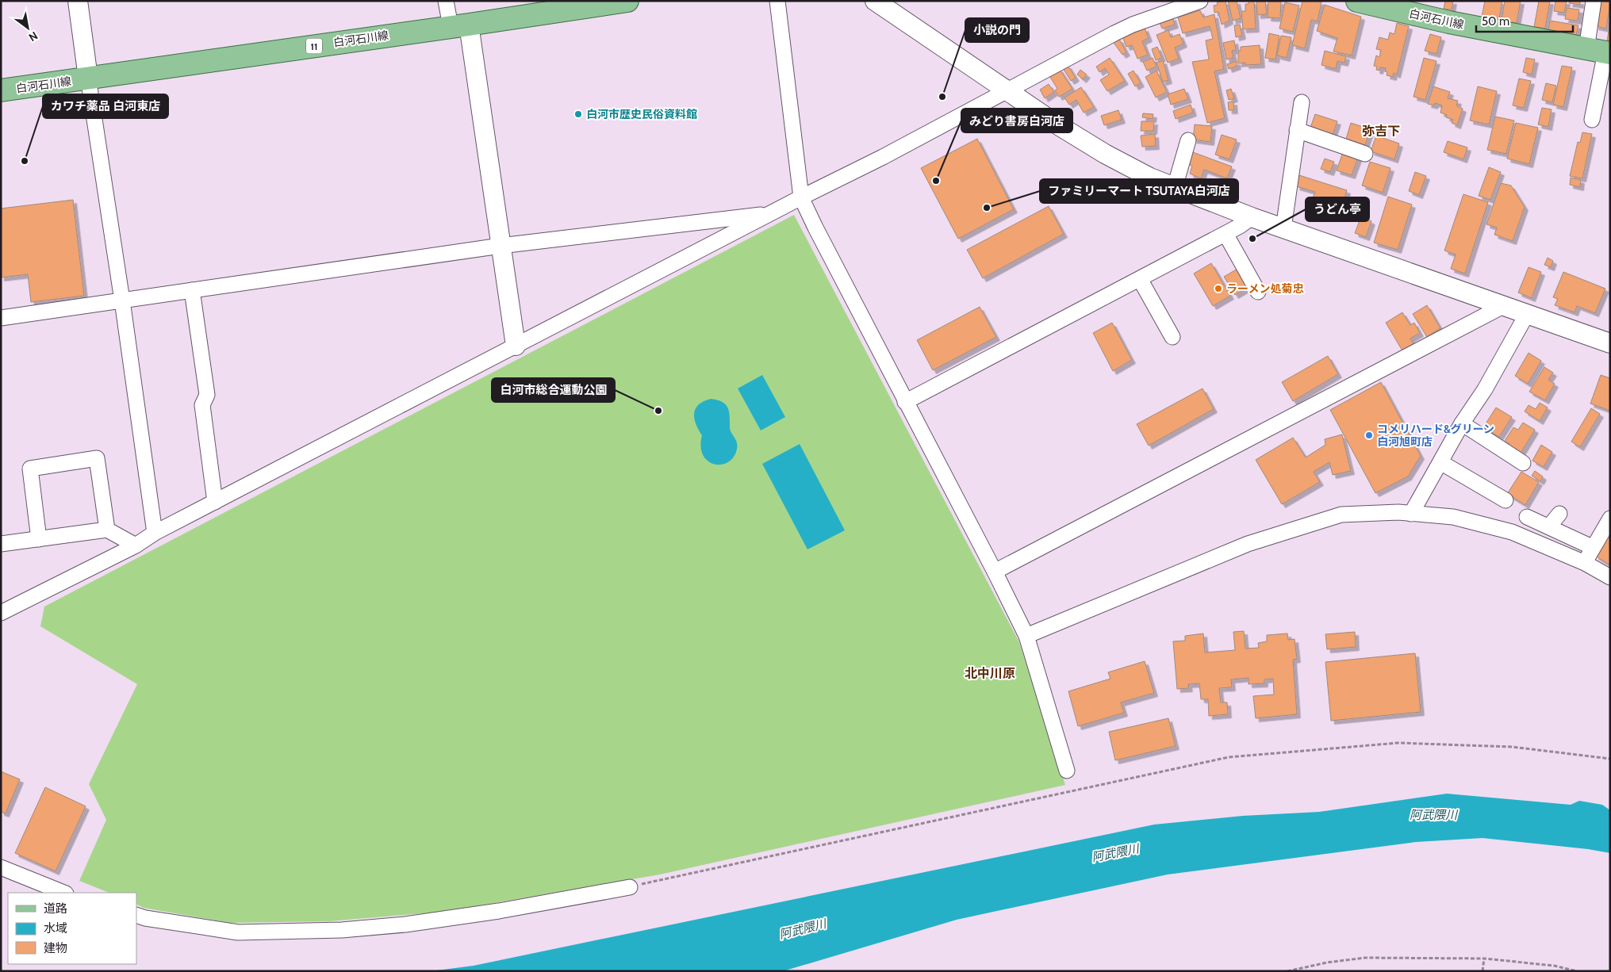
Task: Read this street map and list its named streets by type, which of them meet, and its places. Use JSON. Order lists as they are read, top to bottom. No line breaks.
{"streets":{"main road":["白河石川線","11"]},"districts":["弥吉下","北中川原"],"water":["阿武隈川"],"places":["小説の門","白河市歴史民俗資料館","カワチ薬品 白河東店","みどり書房白河店","ファミリーマート TSUTAYA白河店","うどん亭","ラーメン処菊忠","白河市総合運動公園","コメリハード&グリーン 白河旭町店"],"legend":["道路","水域","建物"],"scale_bar":"50 m","north":"bottom right"}
